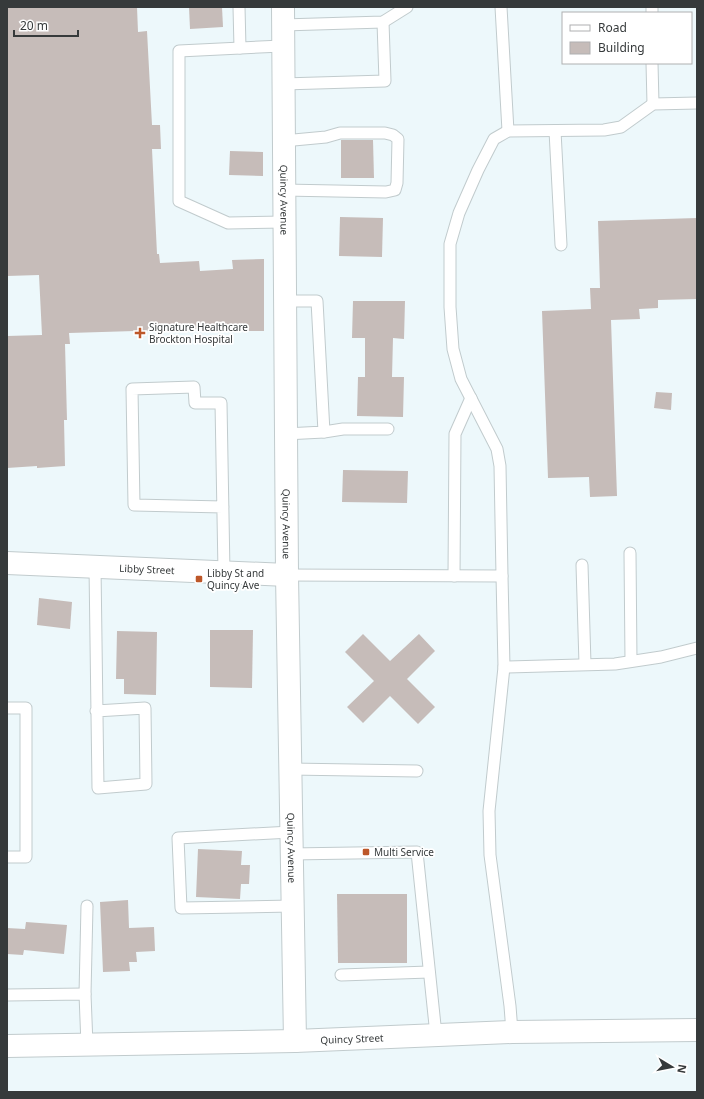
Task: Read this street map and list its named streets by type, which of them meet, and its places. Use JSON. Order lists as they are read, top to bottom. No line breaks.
{"streets":{"street":["Quincy Avenue","Libby Street","Quincy Street"]},"crossings":[["Quincy Avenue","Libby Street"],["Quincy Avenue","Quincy Street"]],"places":{"health":["Signature Healthcare Brockton Hospital"],"transit":["Libby St and Quincy Ave","Multi Service"]},"legend":["Road","Building"],"scale_bar":"20 m","north":"right"}
